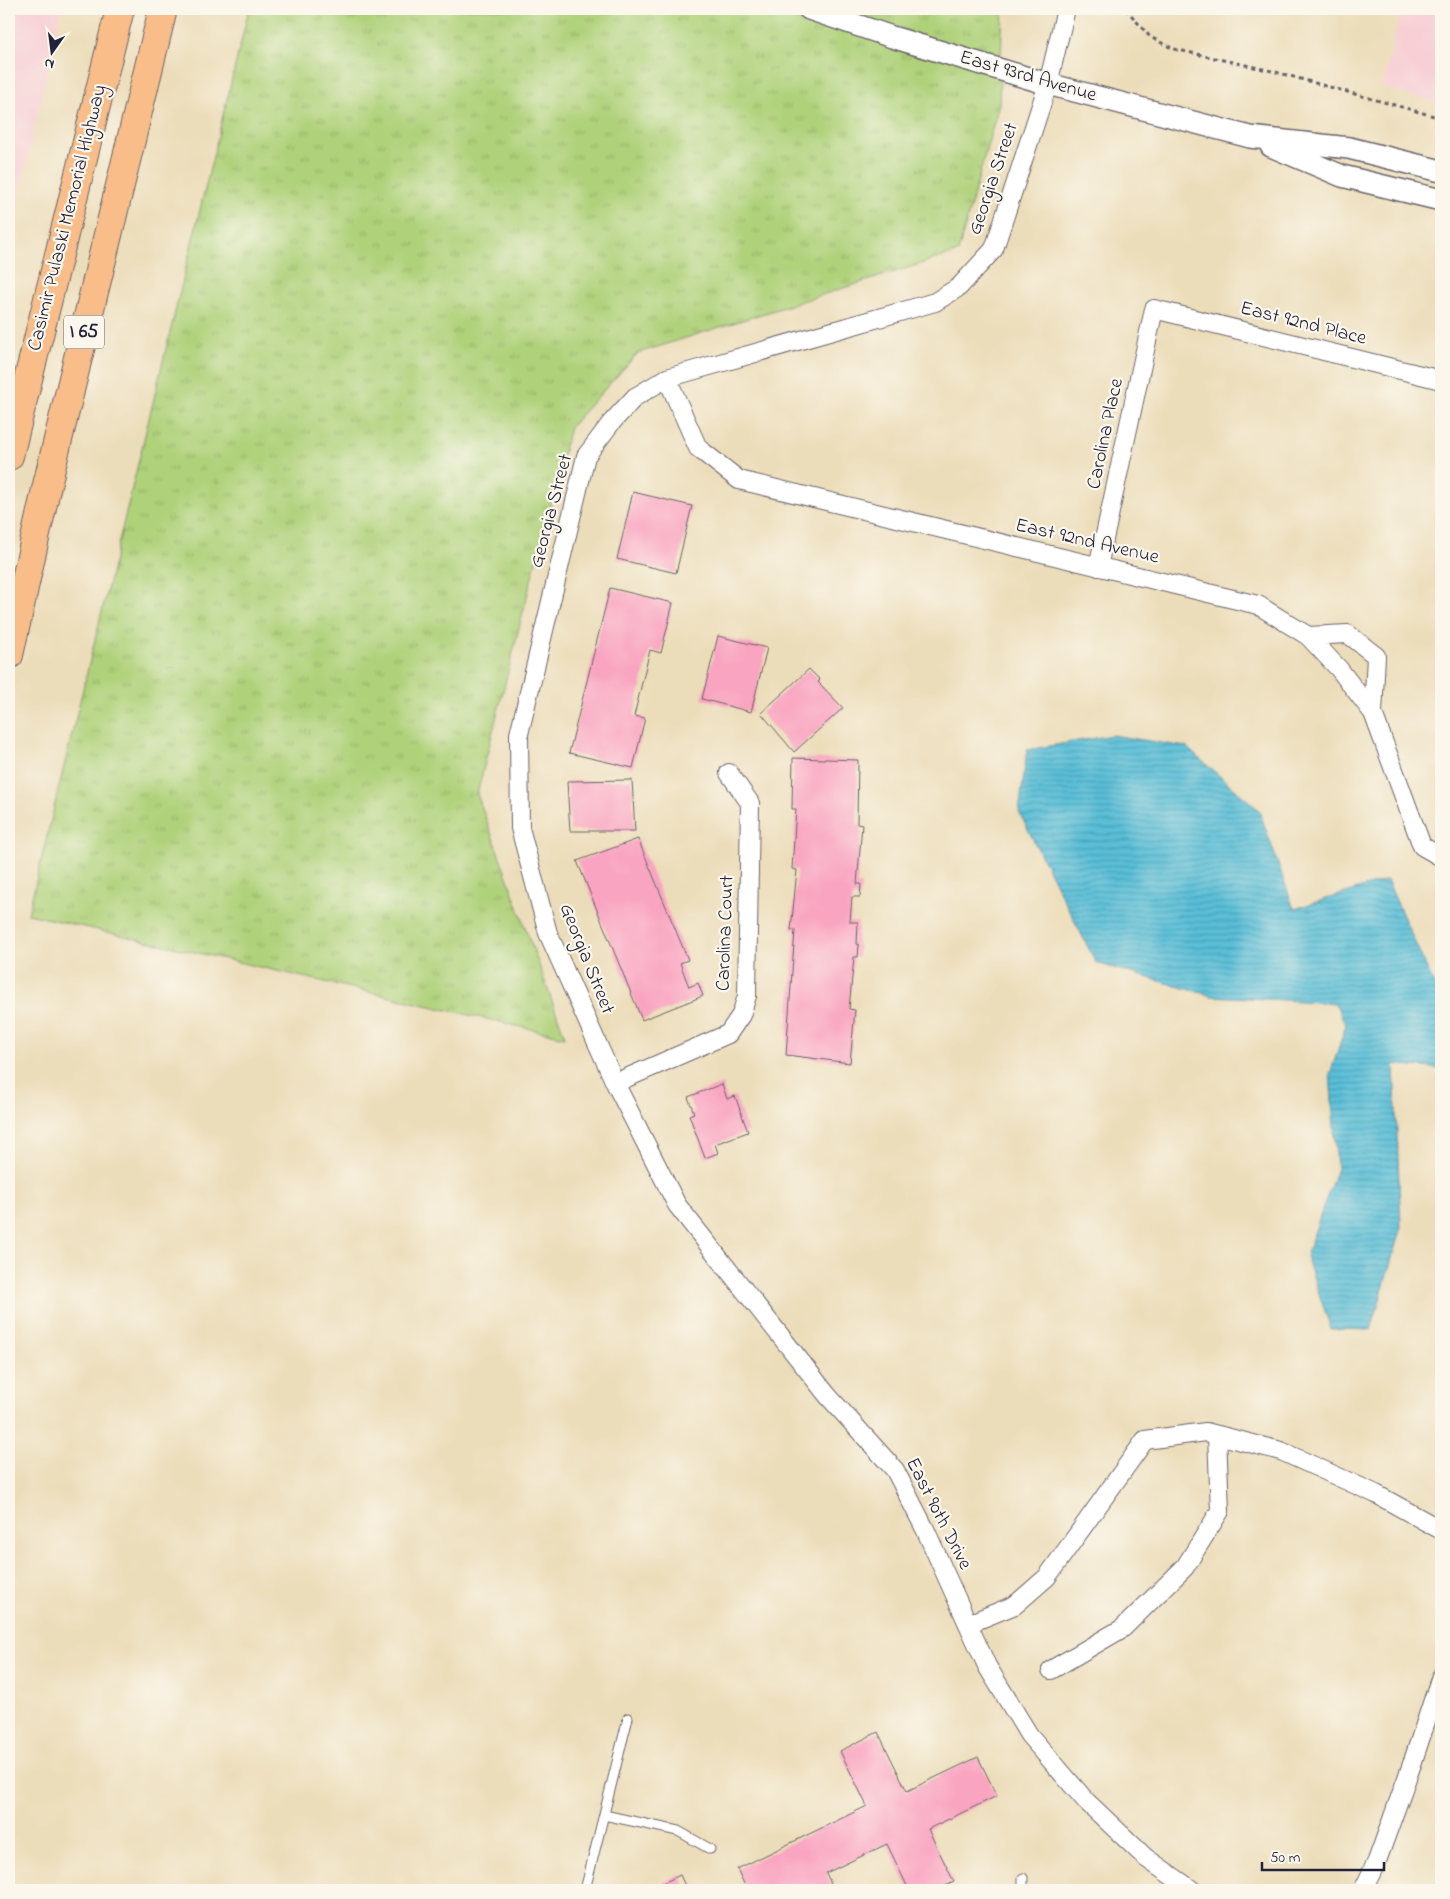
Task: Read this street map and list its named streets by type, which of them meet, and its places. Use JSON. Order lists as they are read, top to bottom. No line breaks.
{"streets":{"highway":["Casimir Pulaski Memorial Highway","I 65"],"street":["East 93rd Avenue","Georgia Street","East 92nd Place","Carolina Place","East 92nd Avenue","Carolina Court","East 90th Drive"]},"crossings":[["East 93rd Avenue","Georgia Street"],["Georgia Street","East 92nd Avenue"],["Georgia Street","Carolina Court"],["Georgia Street","East 90th Drive"],["East 92nd Place","Carolina Place"],["Carolina Place","East 92nd Avenue"]],"scale_bar":"50 m","north":"bottom"}
